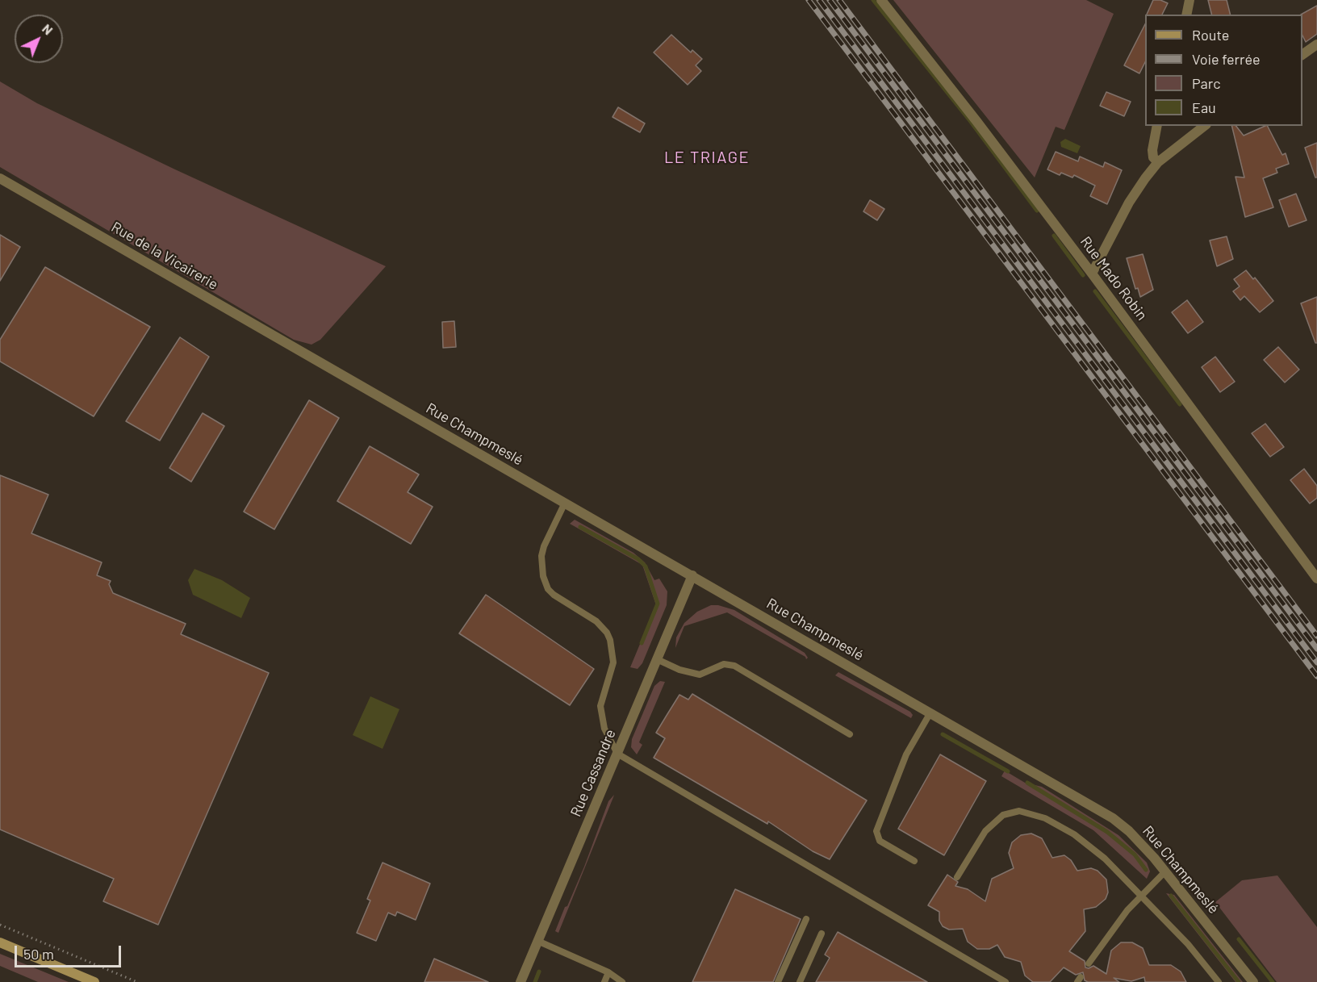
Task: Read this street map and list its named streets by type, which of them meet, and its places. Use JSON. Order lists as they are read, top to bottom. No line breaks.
{"streets":{"street":["Rue de la Vicairerie","Rue Mado Robin","Rue Champmeslé","Rue Cassandre"]},"crossings":[["Rue de la Vicairerie","Rue Champmeslé"],["Rue Champmeslé","Rue Cassandre"]],"districts":["LE TRIAGE"],"legend":["Route","Voie ferrée","Parc","Eau"],"scale_bar":"50 m","north":"top right"}
